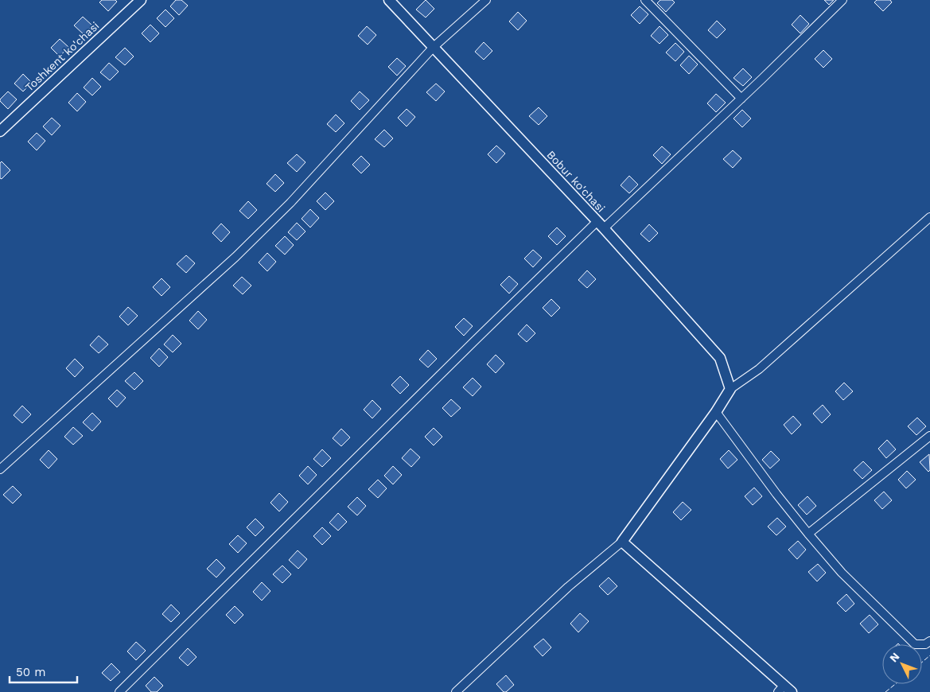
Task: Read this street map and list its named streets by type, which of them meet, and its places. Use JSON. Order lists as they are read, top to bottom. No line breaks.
{"streets":{"street":["Toshkent ko'chasi","Bobur ko'chasi"]},"scale_bar":"50 m","north":"top left"}
